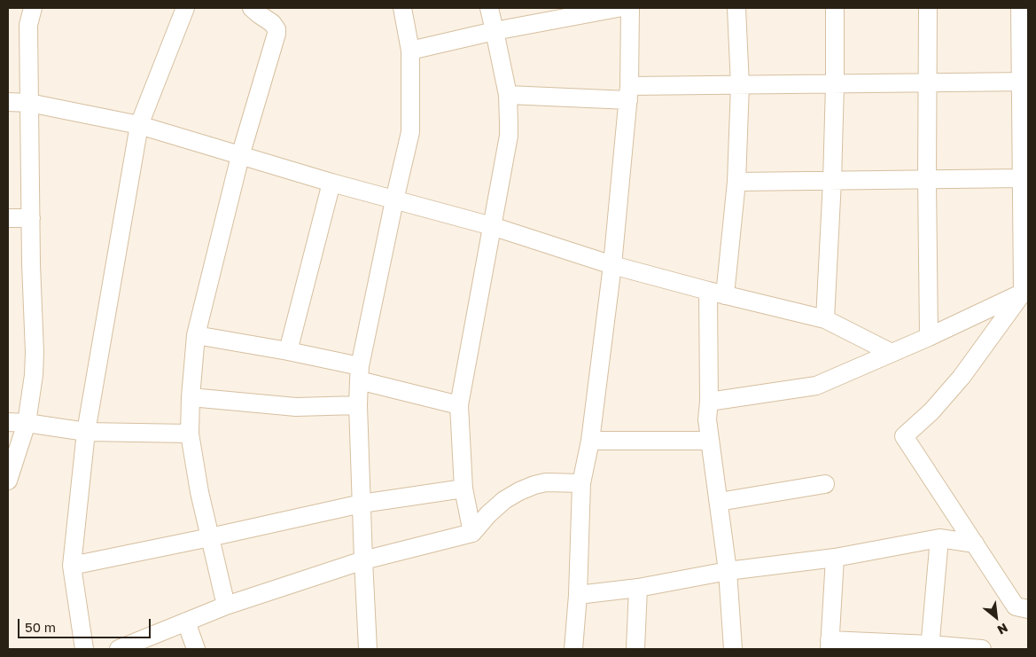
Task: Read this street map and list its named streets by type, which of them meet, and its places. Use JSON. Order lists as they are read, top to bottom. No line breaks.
{"scale_bar":"50 m","north":"bottom right"}
